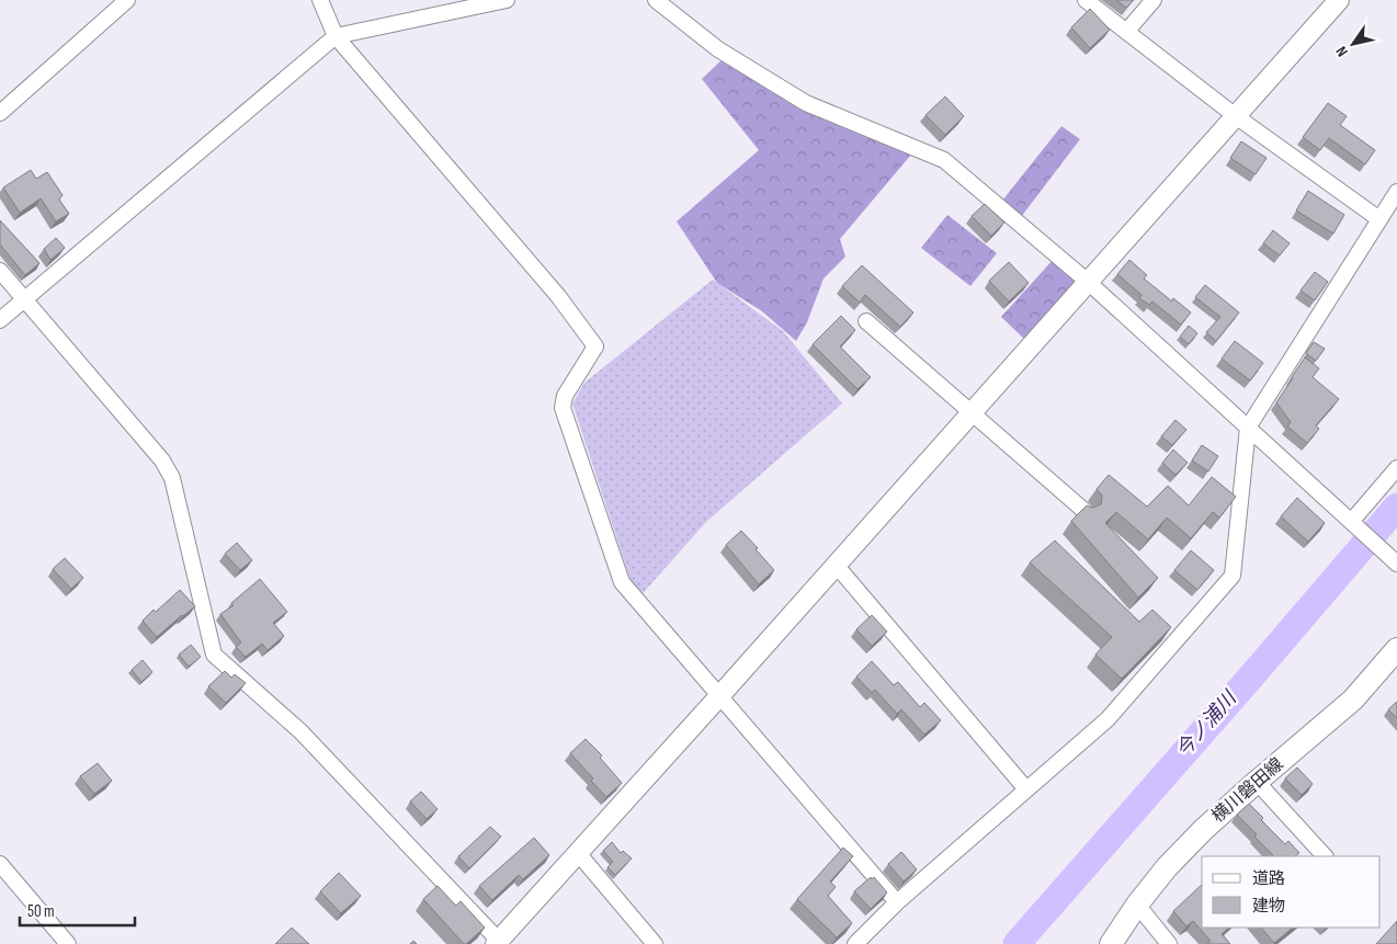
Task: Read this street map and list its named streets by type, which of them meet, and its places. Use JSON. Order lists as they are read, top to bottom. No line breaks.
{"streets":{"main road":["横川磐田線"]},"water":["今ノ浦川"],"legend":["道路","建物"],"scale_bar":"50 m","north":"bottom left"}
